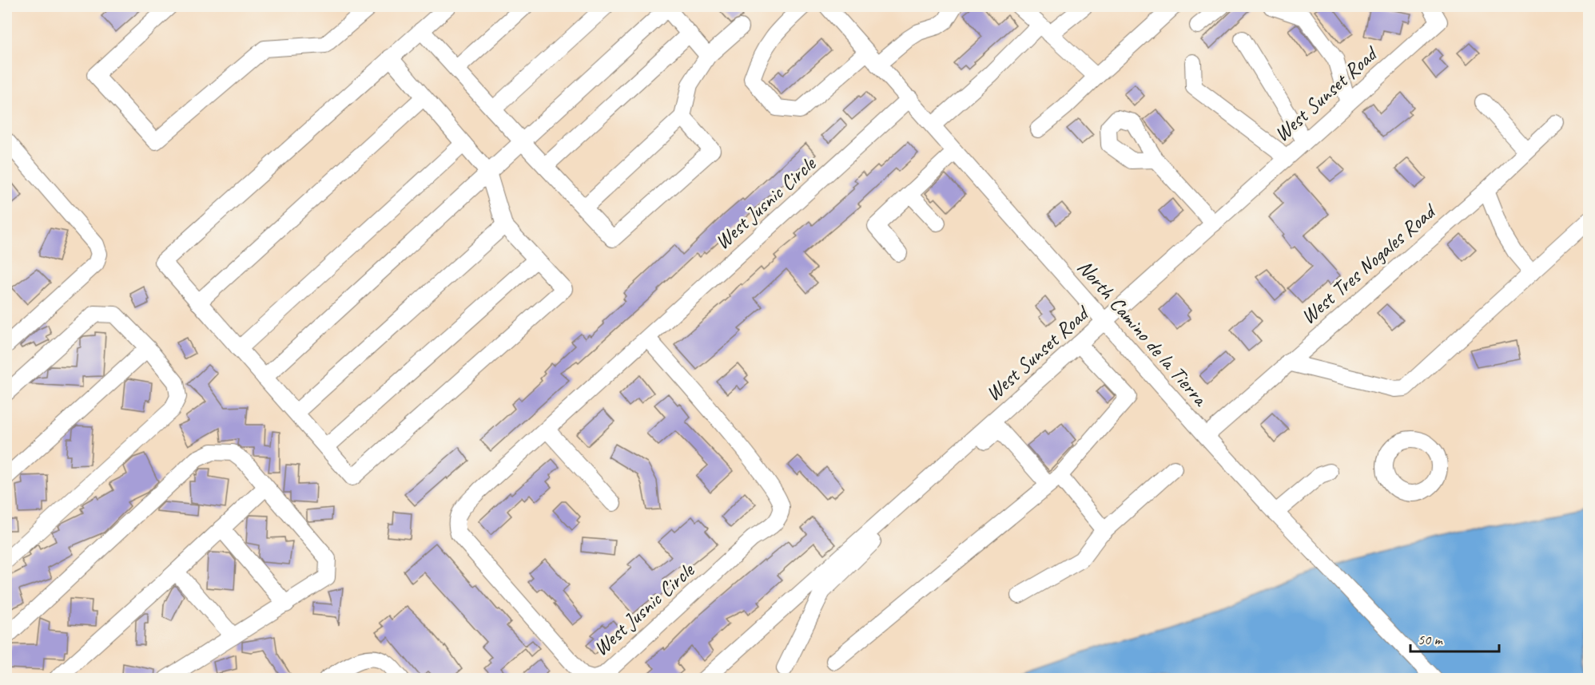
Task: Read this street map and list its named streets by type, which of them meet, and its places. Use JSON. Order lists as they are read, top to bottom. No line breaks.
{"streets":{"street":["West Sunset Road","West Jusnic Circle","West Tres Nogales Road","North Camino de la Tierra"]},"crossings":[["West Sunset Road","North Camino de la Tierra"],["West Jusnic Circle","North Camino de la Tierra"],["West Tres Nogales Road","North Camino de la Tierra"]],"scale_bar":"50 m"}
